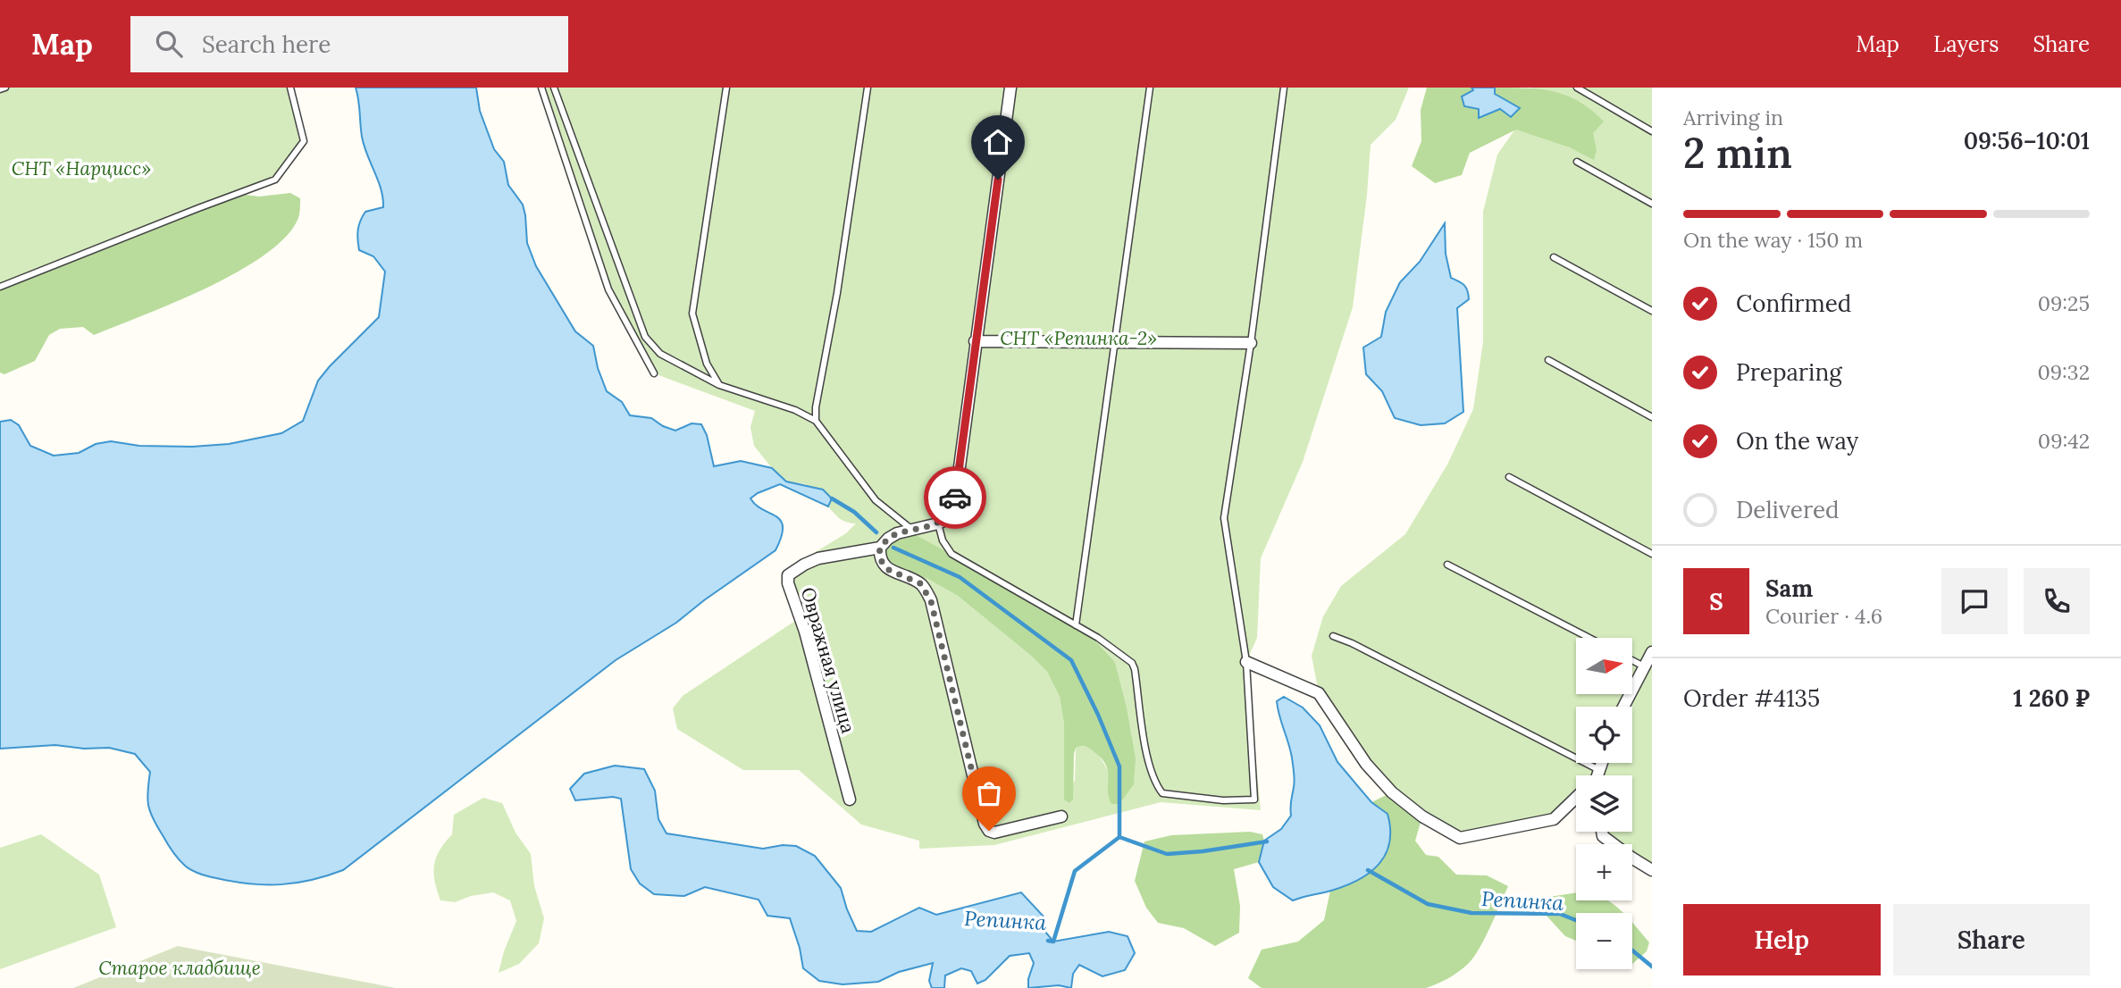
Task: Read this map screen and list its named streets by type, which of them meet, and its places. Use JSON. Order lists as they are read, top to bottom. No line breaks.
{"streets":{"street":["Овражная улица"]},"water":["Репинка"],"parks":["СНТ «Нарцисс»","СНТ «Репинка-2»","Старое кладбище"],"north":"right","page":{"header":"Map","search":"Search here","nav":["Map","Layers","Share"],"heading":["2 min","Arriving in","09:56–10:01"],"panel":["Sam","Courier · 4.6","Order #4135","1 260 ₽"],"bar":"On the way · 150 m","list":[["Confirmed","09:25"],["Preparing","09:32"],["On the way","09:42"],"Delivered"],"round":"S","map_buttons":["+","−"],"buttons":["Help","Share"]}}
